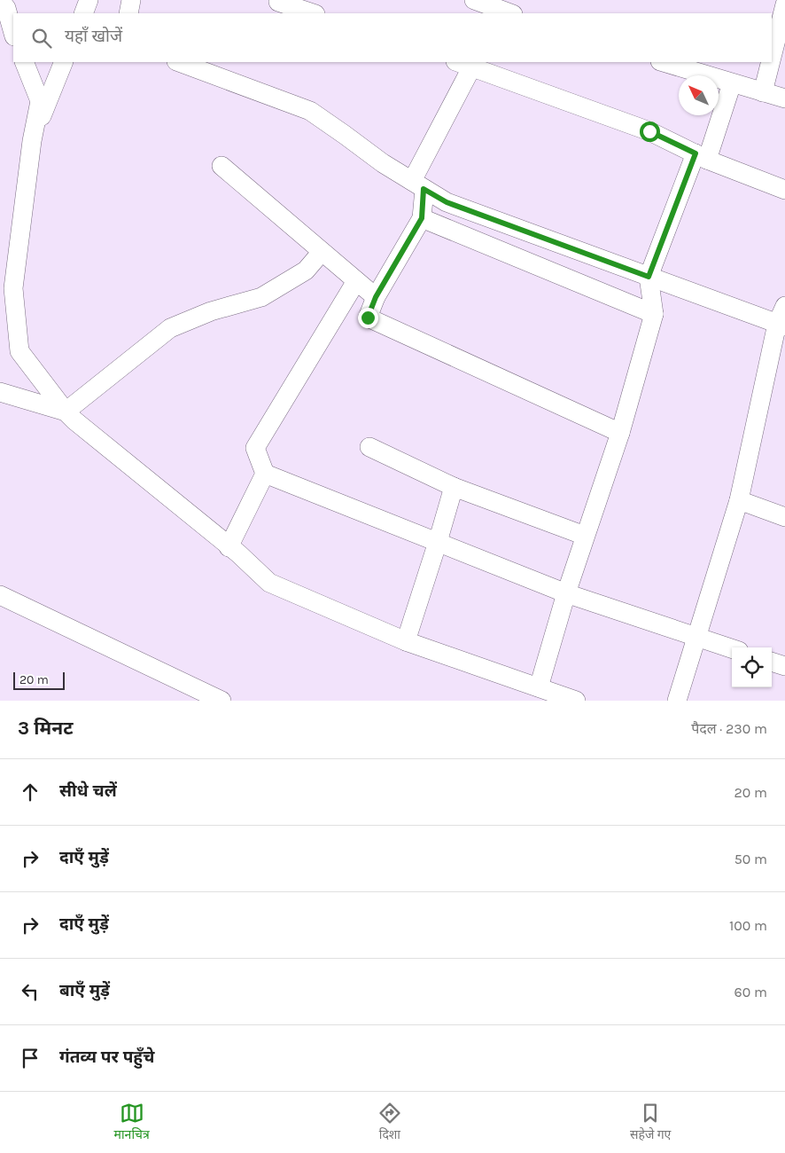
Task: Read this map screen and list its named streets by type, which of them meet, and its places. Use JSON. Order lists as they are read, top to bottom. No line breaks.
{"scale_bar":"20 m","north":"top left","page":{"search":"यहाँ खोजें","scale":"20 m","heading":["3 मिनट","पैदल · 230 m"],"list":[["सीधे चलें","20 m"],["दाएँ मुड़ें","50 m"],["दाएँ मुड़ें","100 m"],["बाएँ मुड़ें","60 m"],"गंतव्य पर पहुँचे"],"nav":["मानचित्र","दिशा","सहेजे गए"]}}
